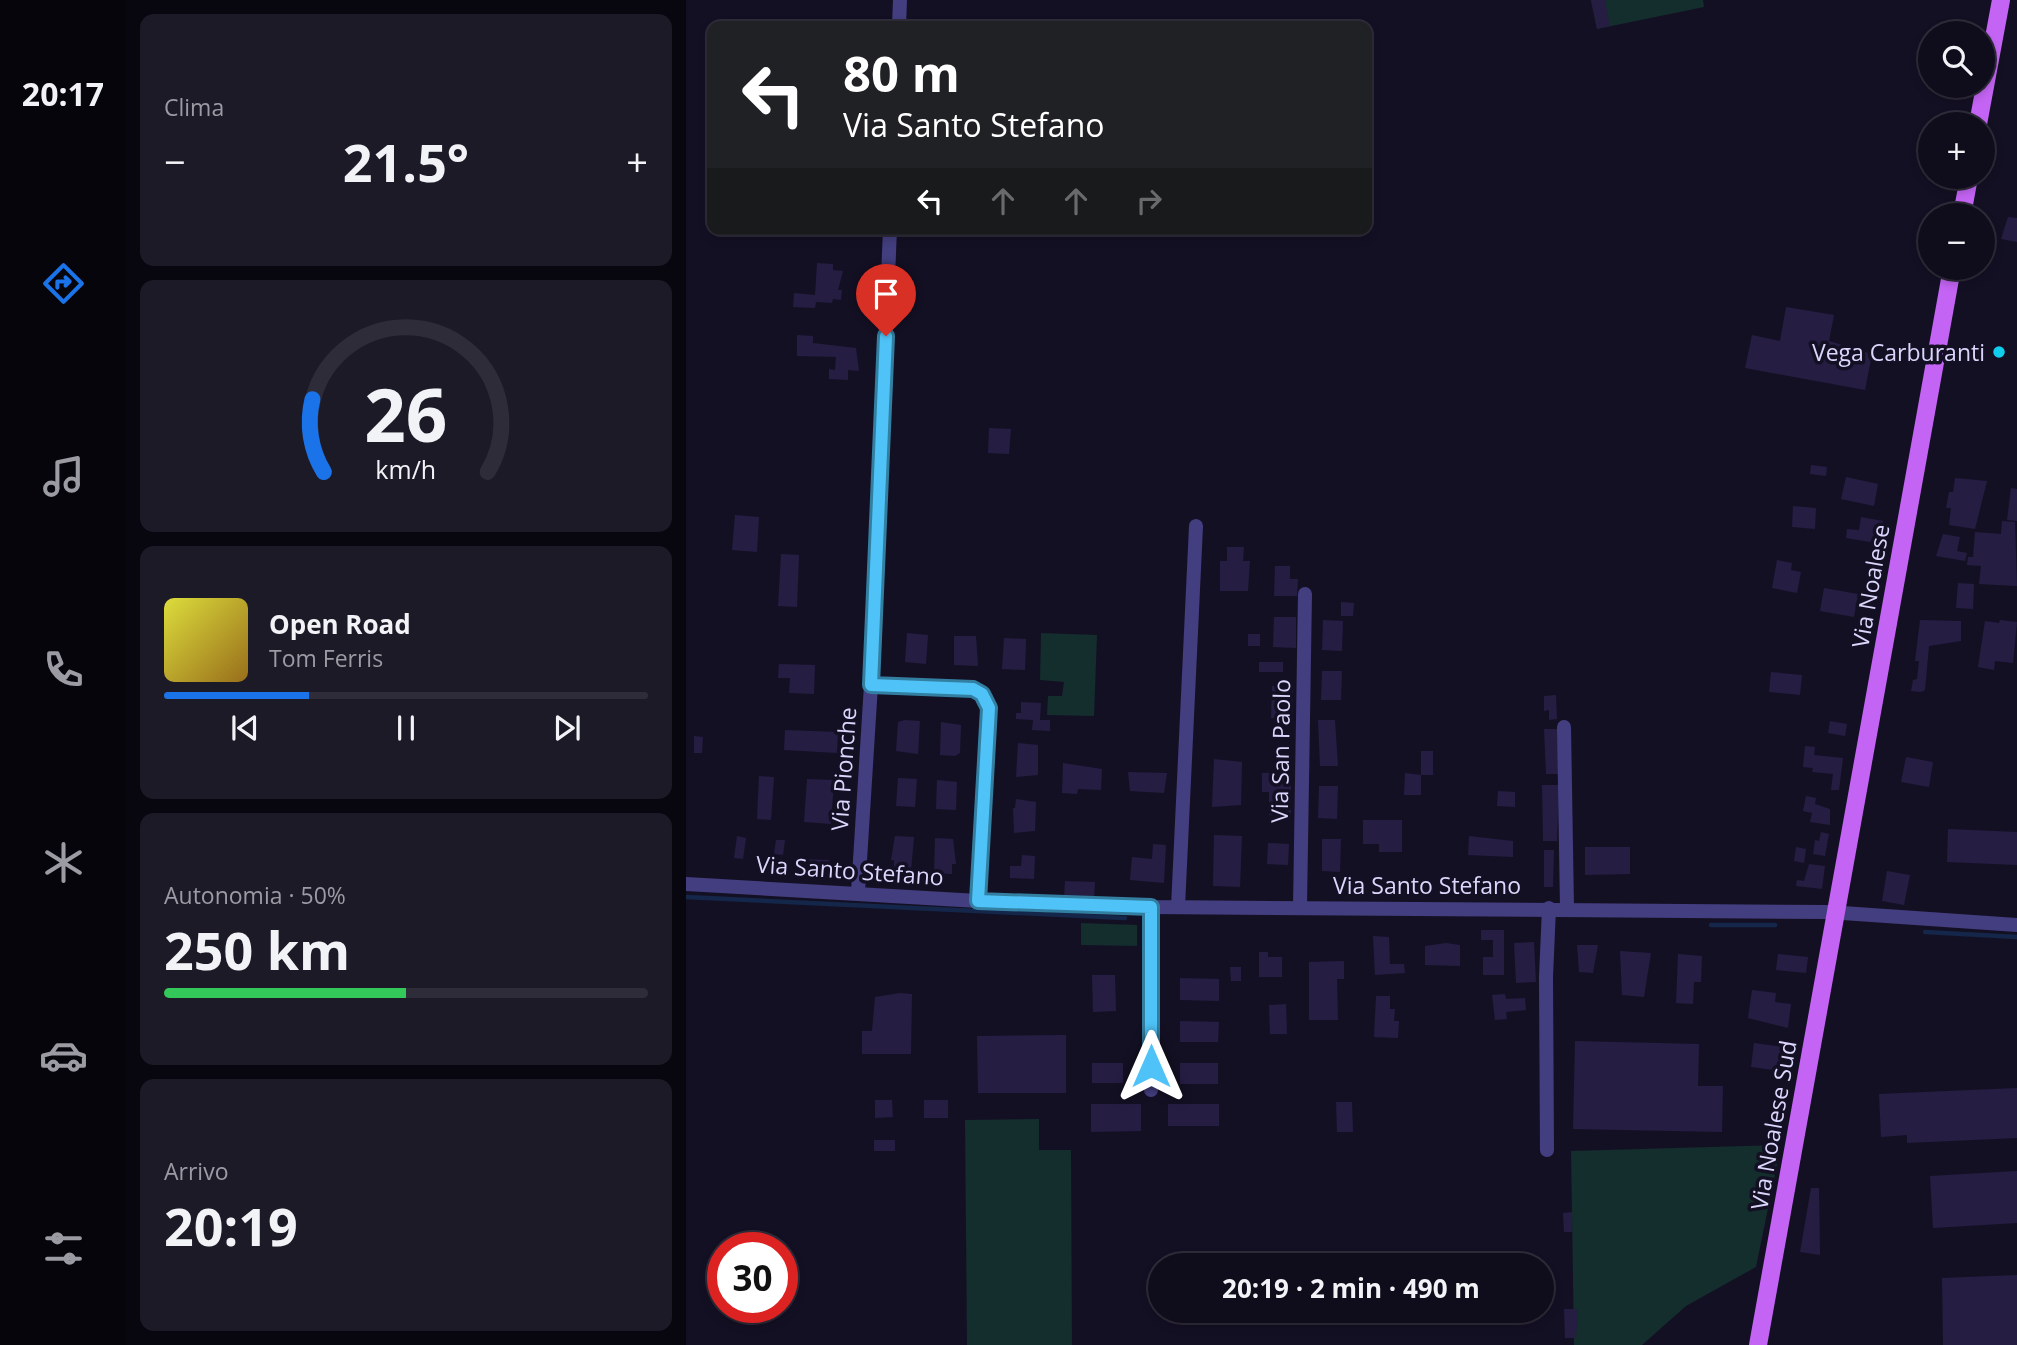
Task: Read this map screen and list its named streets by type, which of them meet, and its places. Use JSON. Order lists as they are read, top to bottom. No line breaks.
{"streets":{"main road":["Via Noalese","Via Noalese Sud"],"street":["Via San Paolo","Via Pionche","Via Santo Stefano"]},"crossings":[["Via Noalese","Via Santo Stefano"],["Via Noalese","Via Noalese Sud"],["Via San Paolo","Via Santo Stefano"],["Via Pionche","Via Santo Stefano"],["Via Santo Stefano","Via Noalese Sud"]],"places":["Vega Carburanti"],"page":{"tabs":"20:17","tile":["Clima",["Autonomia · 50%","250 km"],["Arrivo","20:19"]],"map_buttons":["+","−"],"turn":["80 m","Via Santo Stefano"],"heat":["−","21.5°","+"],"song":["Open Road","Tom Ferris"],"limit":"30","trip":"20:19 · 2 min · 490 m","gauge":["26","km/h"]}}
